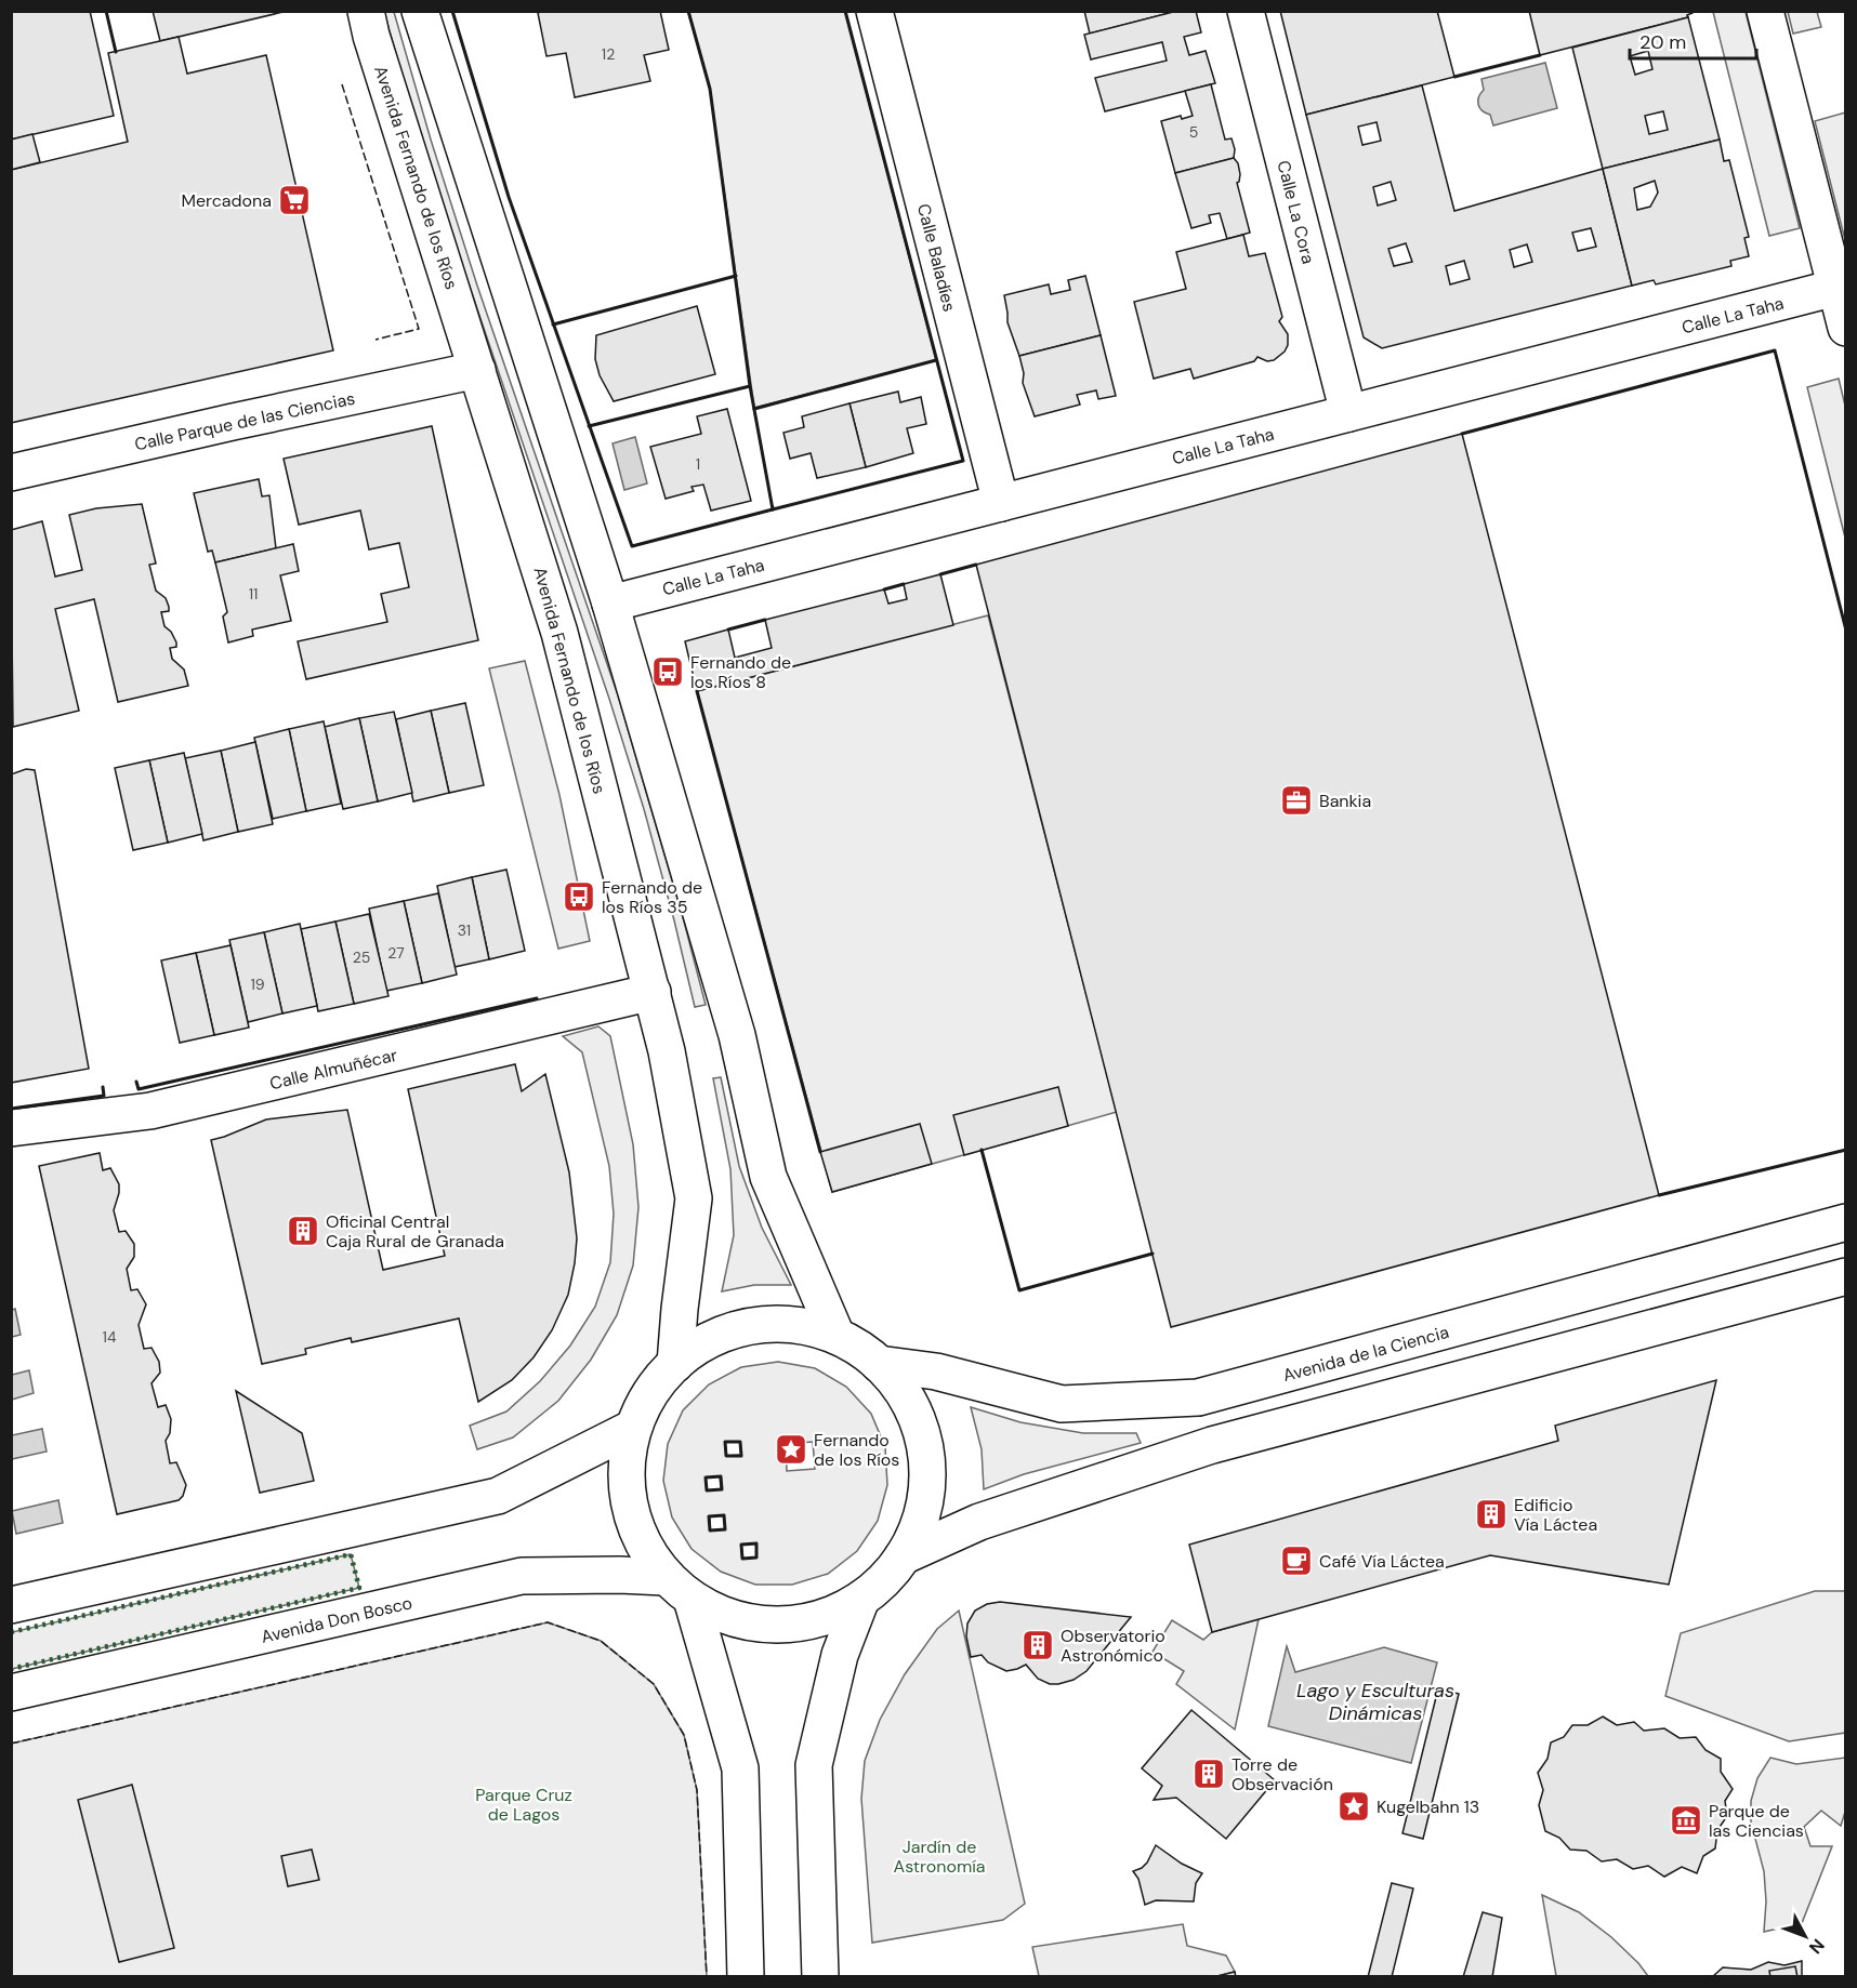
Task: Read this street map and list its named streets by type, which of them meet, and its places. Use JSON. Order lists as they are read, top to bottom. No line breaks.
{"streets":{"main road":["Avenida Fernando de los Ríos","Calle La Cora","Calle Baladíes","Calle La Taha","Calle Parque de las Ciencias","Calle Almuñécar","Avenida de la Ciencia","Avenida Don Bosco"]},"crossings":[["Avenida Fernando de los Ríos","Calle Parque de las Ciencias"],["Avenida Fernando de los Ríos","Calle Almuñécar"],["Calle La Cora","Calle La Taha"],["Calle Baladíes","Calle La Taha"]],"water":["Lago y Esculturas Dinámicas"],"parks":["Parque Cruz de Lagos","Jardín de Astronomía"],"places":{"supermarket":["Mercadona"],"bus stop":["Fernando de los Ríos 8","Fernando de los Ríos 35"],"office":["Bankia"],"building":["Oficinal Central Caja Rural de Granada","Edificio Vía Láctea","Observatorio Astronómico","Torre de Observación"],"place":["Fernando de los Ríos","Kugelbahn 13"],"cafe":["Café Vía Láctea"],"museum":["Parque de las Ciencias"]},"house_numbers":["12","5","1","11","31","27","25","19","14"],"scale_bar":"20 m","north":"bottom right"}
